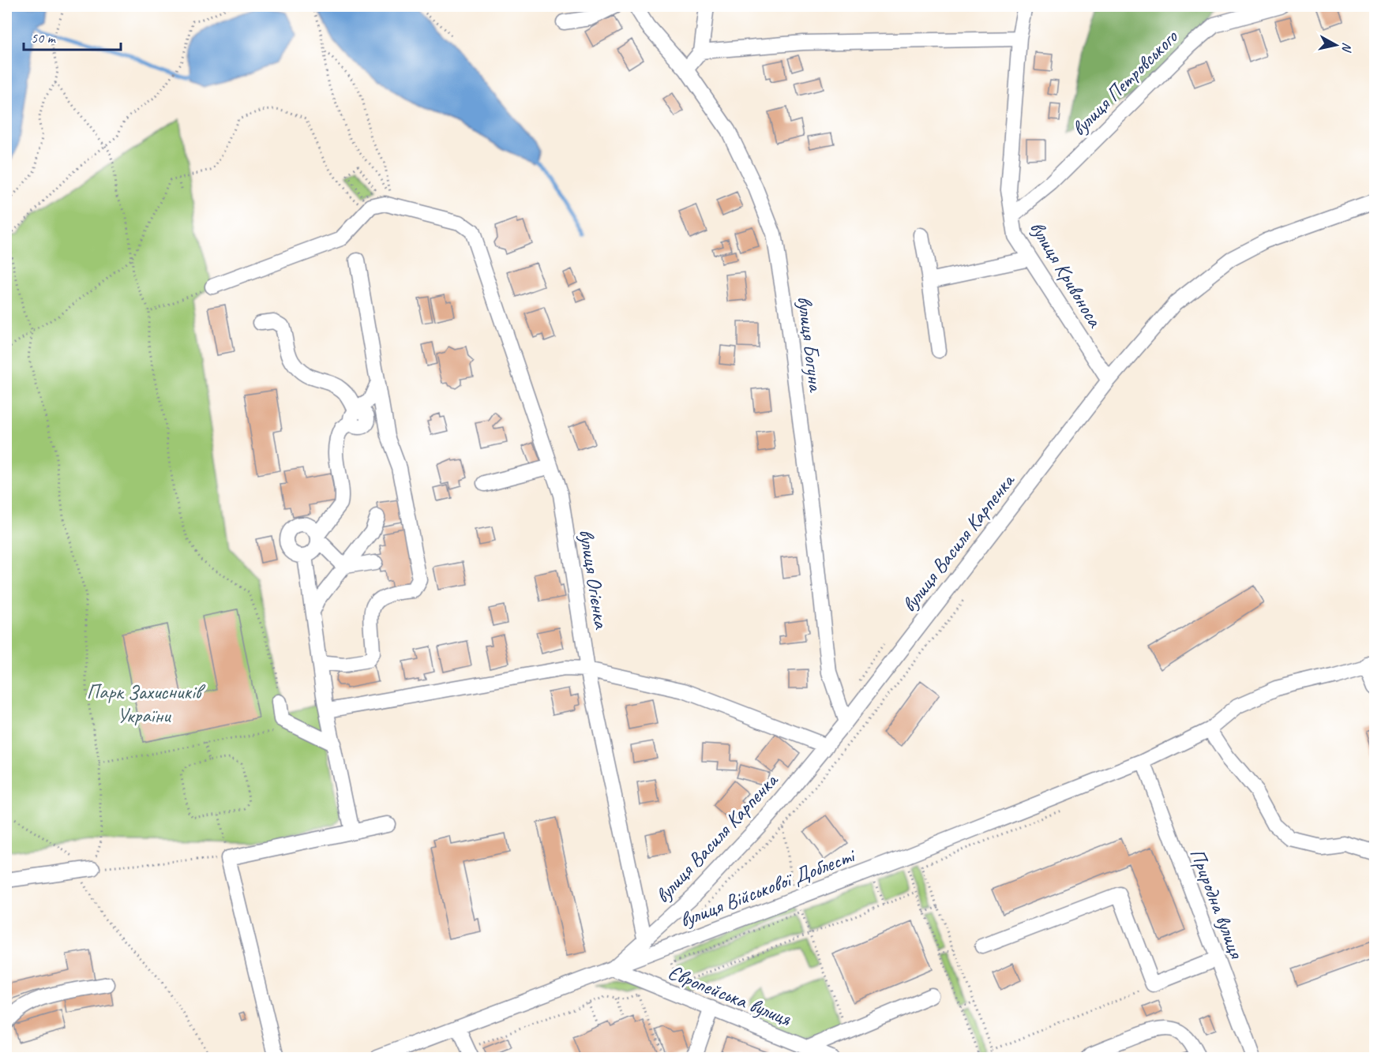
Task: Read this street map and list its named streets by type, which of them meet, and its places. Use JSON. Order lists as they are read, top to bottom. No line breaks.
{"streets":{"street":["вулиця Петровського","вулиця Кривоноса","вулиця Богуна","вулиця Василя Карпенка","вулиця Огієнка","вулиця Військової Доблесті","Природна вулиця","Європейська вулиця"]},"crossings":[["вулиця Петровського","вулиця Кривоноса"],["вулиця Кривоноса","вулиця Василя Карпенка"],["вулиця Богуна","вулиця Василя Карпенка"],["вулиця Василя Карпенка","вулиця Огієнка"],["вулиця Василя Карпенка","вулиця Військової Доблесті"],["вулиця Василя Карпенка","Європейська вулиця"],["вулиця Військової Доблесті","Природна вулиця"],["вулиця Військової Доблесті","Європейська вулиця"]],"parks":["Парк Захисників України"],"scale_bar":"50 m","north":"right"}
